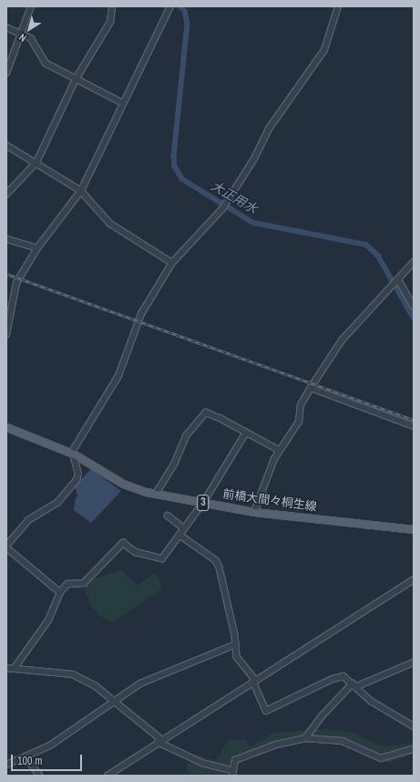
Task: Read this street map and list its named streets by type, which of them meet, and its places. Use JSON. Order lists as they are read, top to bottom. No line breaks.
{"streets":{"main road":["前橋大間々桐生線","3"]},"water":["大正用水"],"scale_bar":"100 m","north":"bottom left"}
